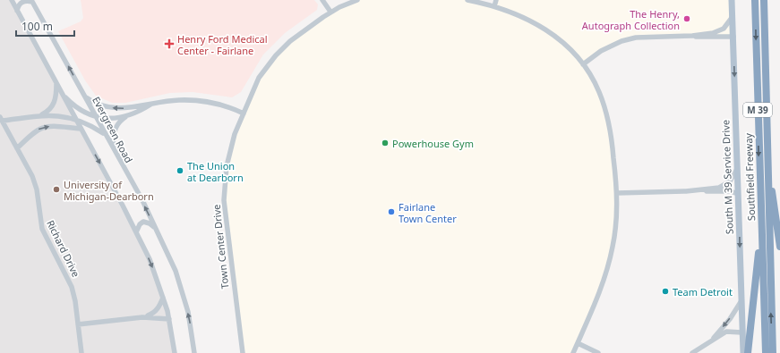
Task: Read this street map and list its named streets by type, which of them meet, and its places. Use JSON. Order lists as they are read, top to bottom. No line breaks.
{"streets":{"highway":["M 39","Southfield Freeway"],"main road":["South M 39 Service Drive"],"street":["Evergreen Road","Town Center Drive","Richard Drive"]},"one_way":["South M 39 Service Drive"],"places":{"other":["The Henry, Autograph Collection","Powerhouse Gym","The Union at Dearborn","University of Michigan-Dearborn","Fairlane Town Center","Team Detroit"],"health":["Henry Ford Medical Center - Fairlane"]},"scale_bar":"100 m"}
